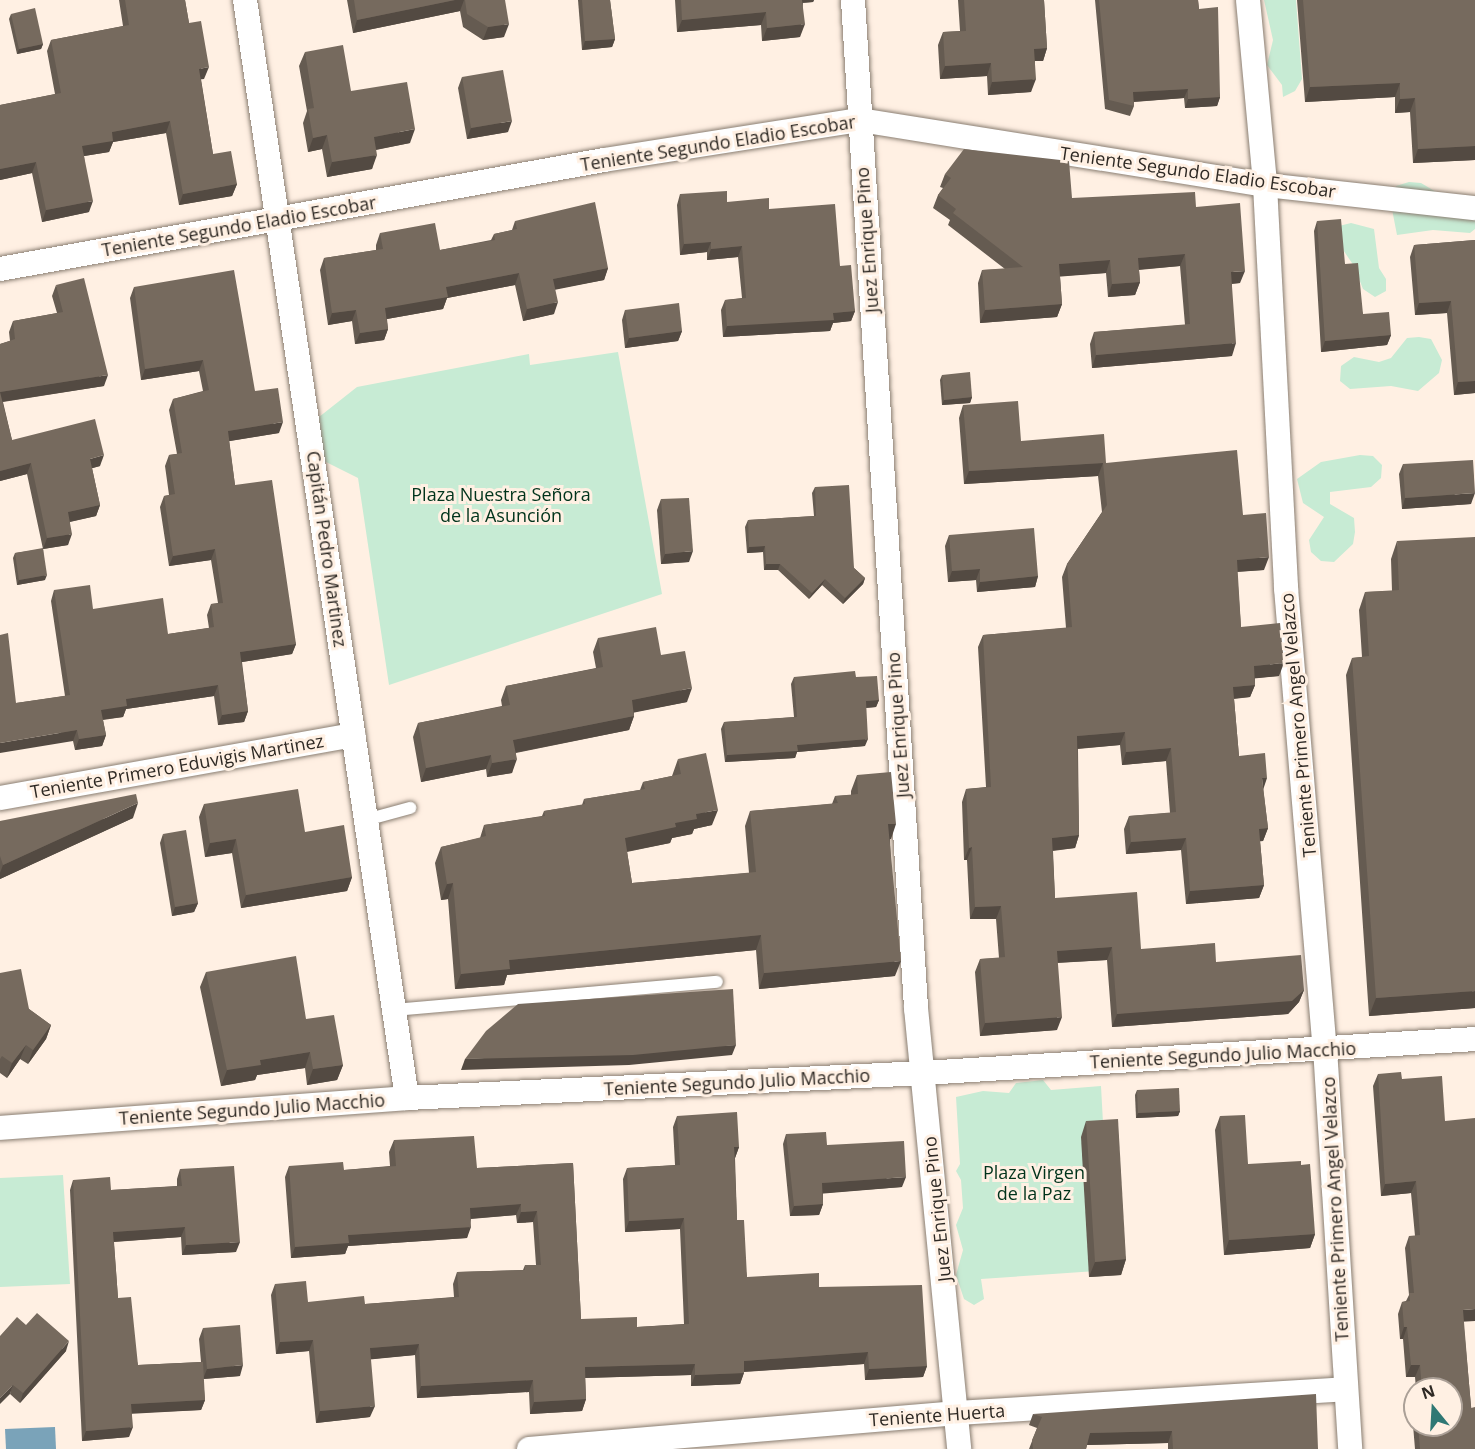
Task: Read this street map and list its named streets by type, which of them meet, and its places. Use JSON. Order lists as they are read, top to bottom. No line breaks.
{"streets":{"street":["Teniente Segundo Eladio Escobar","Juez Enrique Pino","Capitán Pedro Martinez","Teniente Primero Angel Velazco","Teniente Primero Eduvigis Martinez","Teniente Segundo Julio Macchio","Teniente Huerta"]},"crossings":[["Teniente Segundo Eladio Escobar","Juez Enrique Pino"],["Teniente Segundo Eladio Escobar","Capitán Pedro Martinez"],["Teniente Segundo Eladio Escobar","Teniente Primero Angel Velazco"],["Juez Enrique Pino","Teniente Segundo Julio Macchio"],["Juez Enrique Pino","Teniente Huerta"],["Capitán Pedro Martinez","Teniente Primero Eduvigis Martinez"],["Capitán Pedro Martinez","Teniente Segundo Julio Macchio"],["Teniente Primero Angel Velazco","Teniente Segundo Julio Macchio"],["Teniente Primero Angel Velazco","Teniente Huerta"]],"parks":["Plaza Nuestra Señora de la Asunción","Plaza Virgen de la Paz"],"north":"top"}
